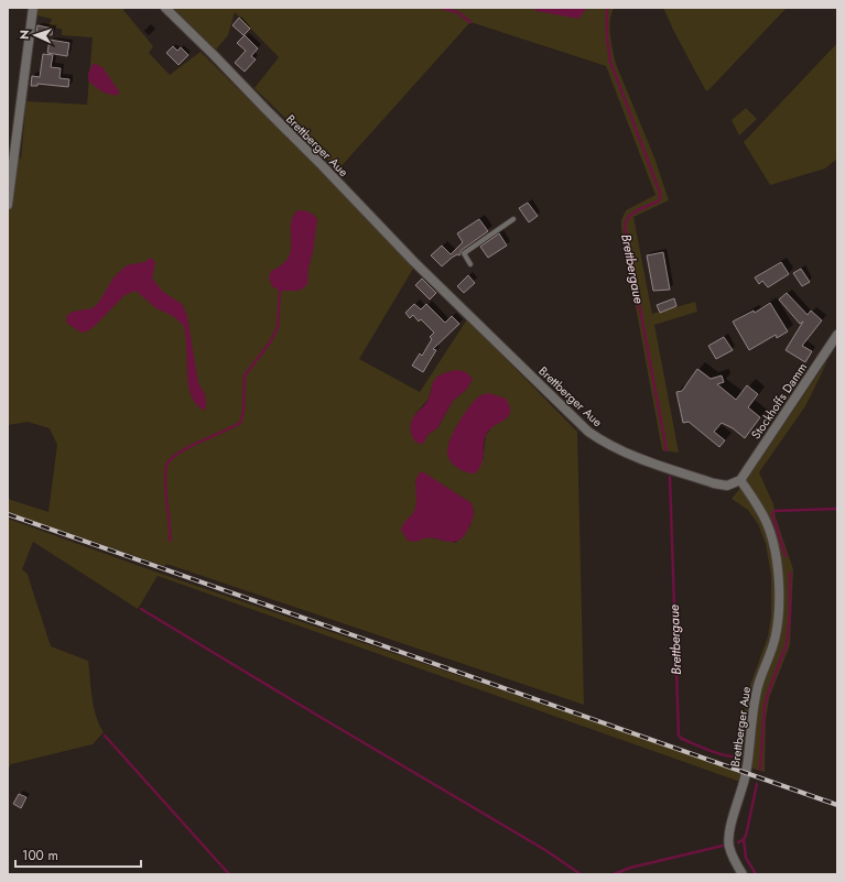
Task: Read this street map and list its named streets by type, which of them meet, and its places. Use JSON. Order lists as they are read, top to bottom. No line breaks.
{"streets":{"street":["Brettberger Aue","Stockhoffs Damm"]},"crossings":[["Brettberger Aue","Stockhoffs Damm"]],"water":["Brettbergaue"],"scale_bar":"100 m","north":"left"}
